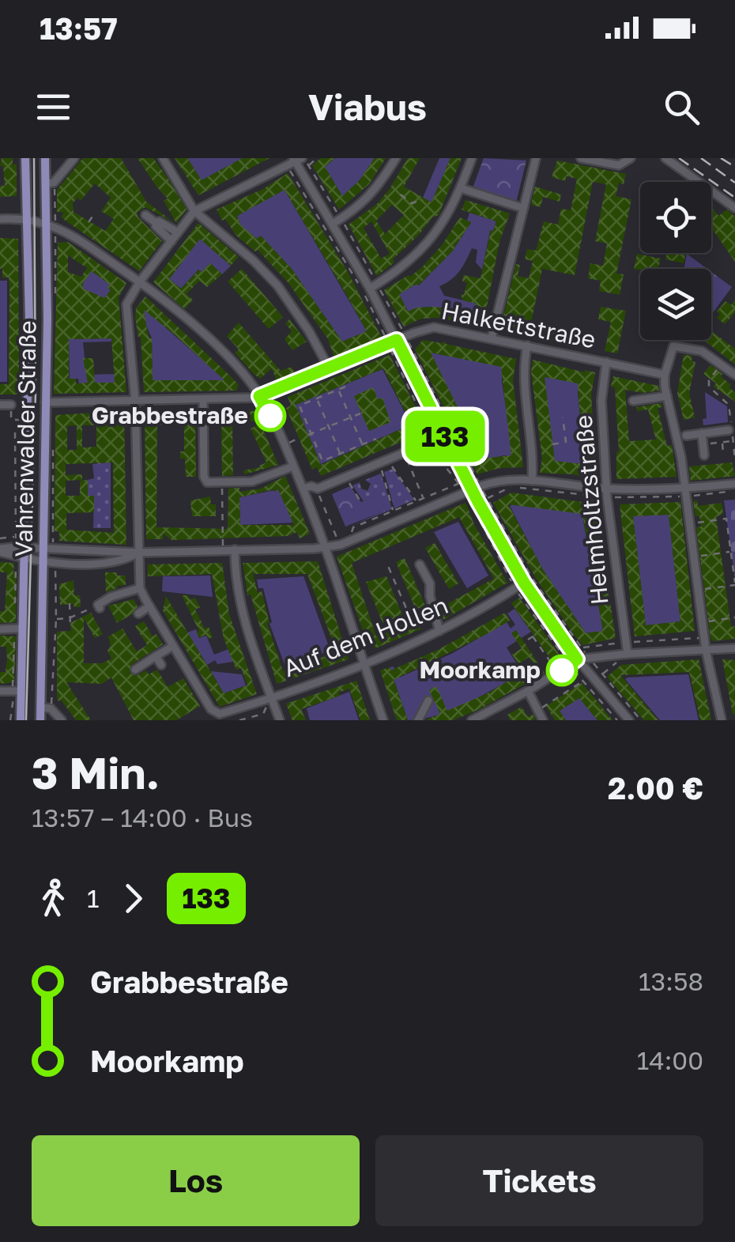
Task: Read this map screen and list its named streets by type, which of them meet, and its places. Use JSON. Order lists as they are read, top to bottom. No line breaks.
{"streets":{"main road":["Vahrenwalder Straße"],"street":["Halkettstraße","Helmholtzstraße","Auf dem Hollen"]},"crossings":[["Halkettstraße","Vahrenwalder Straße"],["Halkettstraße","Helmholtzstraße"]],"places":["Grabbestraße","Moorkamp"],"lines":["bus line 133"],"page":{"status":"13:57","header":"Viabus","on_map":"133","heading":["3 Min.","13:57 – 14:00 · Bus","2.00 €"],"legs":["1","133"],"list":[{"name":"Grabbestraße","value":"13:58"},{"name":"Moorkamp","value":"14:00"}],"buttons":["Los","Tickets"]}}
